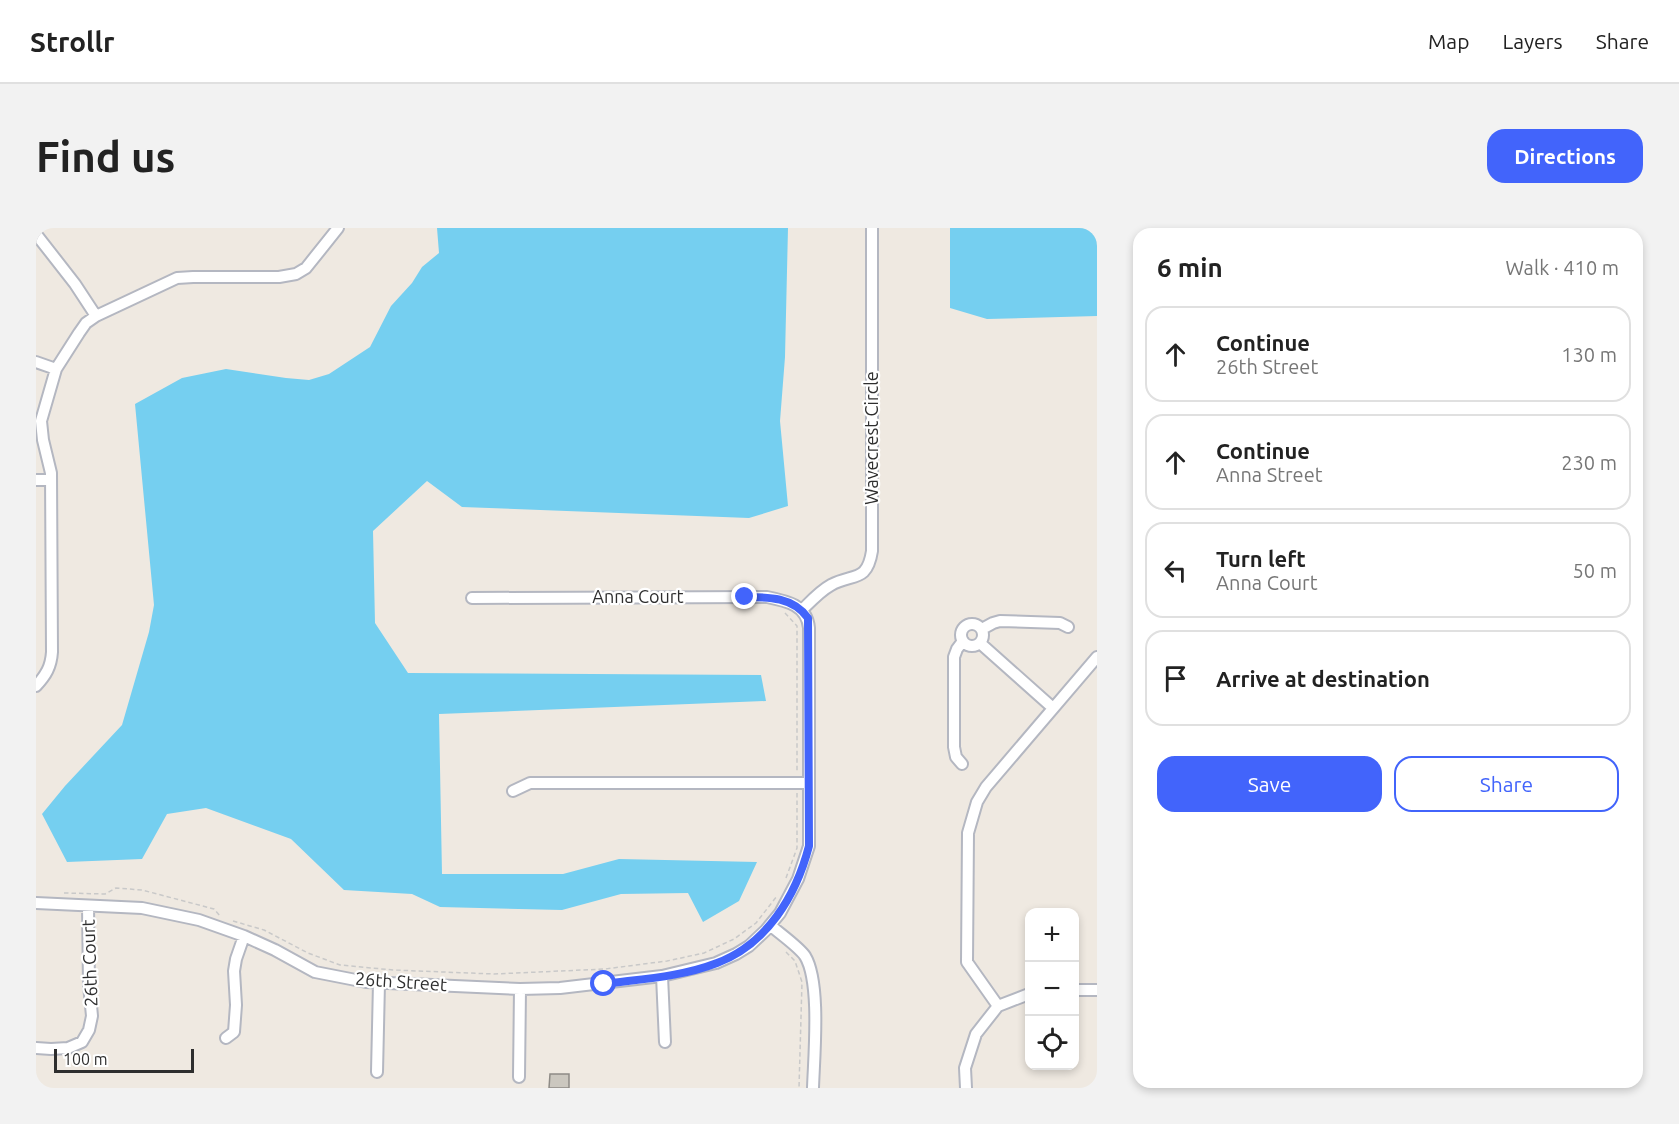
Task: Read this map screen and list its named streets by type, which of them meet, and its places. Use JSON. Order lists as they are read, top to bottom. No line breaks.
{"streets":{"street":["Wavecrest Circle","Anna Court","26th Court","26th Street"]},"crossings":[["Wavecrest Circle","Anna Court"],["Wavecrest Circle","26th Street"],["Anna Court","26th Street"],["26th Court","26th Street"]],"scale_bar":"100 m","page":{"header":"Strollr","nav":["Map","Layers","Share"],"buttons":["Directions",["Save","Share"]],"title":"Find us","heading":["6 min","Walk · 410 m"],"list":[["Continue","26th Street","130 m"],["Continue","Anna Street","230 m"],["Turn left","Anna Court","50 m"],"Arrive at destination"],"map_buttons":["+","−"],"scale":"100 m"}}
